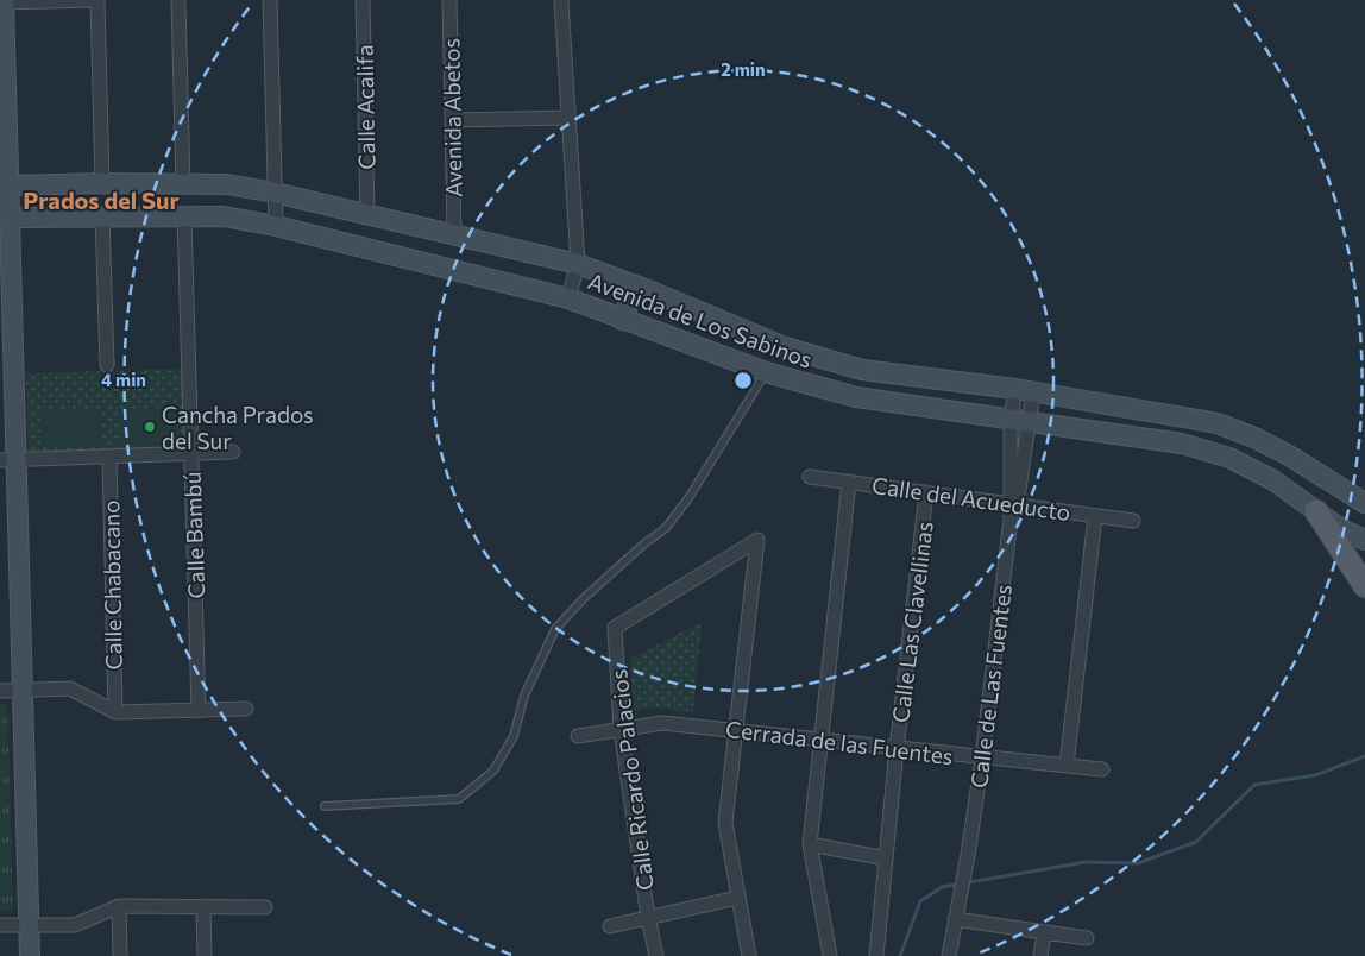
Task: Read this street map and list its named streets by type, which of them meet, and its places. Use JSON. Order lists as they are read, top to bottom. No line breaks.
{"streets":{"street":["Calle Acalifa","Avenida Abetos","Avenida de Los Sabinos","Calle del Acueducto","Calle Bambú","Calle Chabacano","Calle Las Clavellinas","Calle de Las Fuentes","Cerrada de las Fuentes","Calle Ricardo Palacios"]},"crossings":[["Calle Acalifa","Avenida de Los Sabinos"],["Avenida Abetos","Avenida de Los Sabinos"],["Avenida de Los Sabinos","Calle Bambú"],["Calle del Acueducto","Calle Las Clavellinas"],["Calle del Acueducto","Calle de Las Fuentes"],["Calle Las Clavellinas","Cerrada de las Fuentes"],["Calle de Las Fuentes","Cerrada de las Fuentes"],["Cerrada de las Fuentes","Calle Ricardo Palacios"]],"districts":["Prados del Sur"],"places":["Cancha Prados del Sur"],"rings":["2 min","4 min"]}
